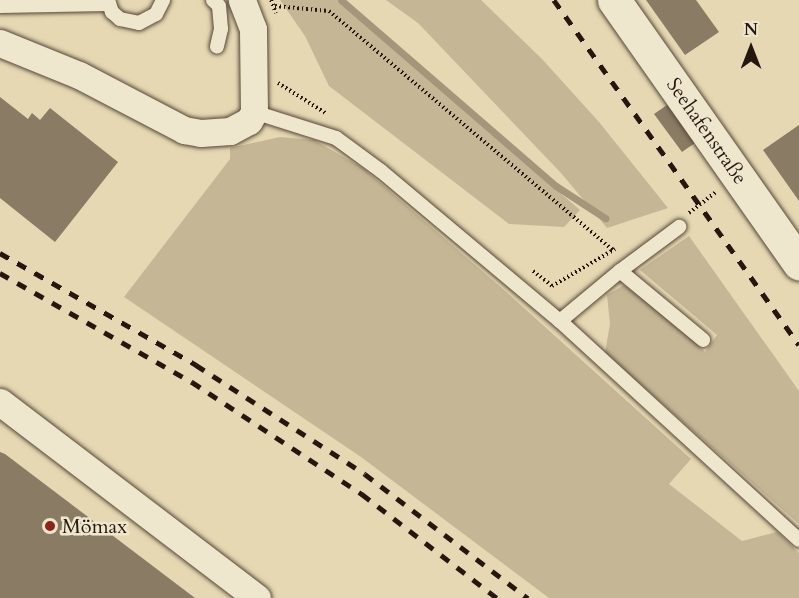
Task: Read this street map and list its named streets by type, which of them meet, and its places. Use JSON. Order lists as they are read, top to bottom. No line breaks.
{"streets":{"main road":["Seehafenstraße"]},"places":["Mömax"],"north":"top"}
